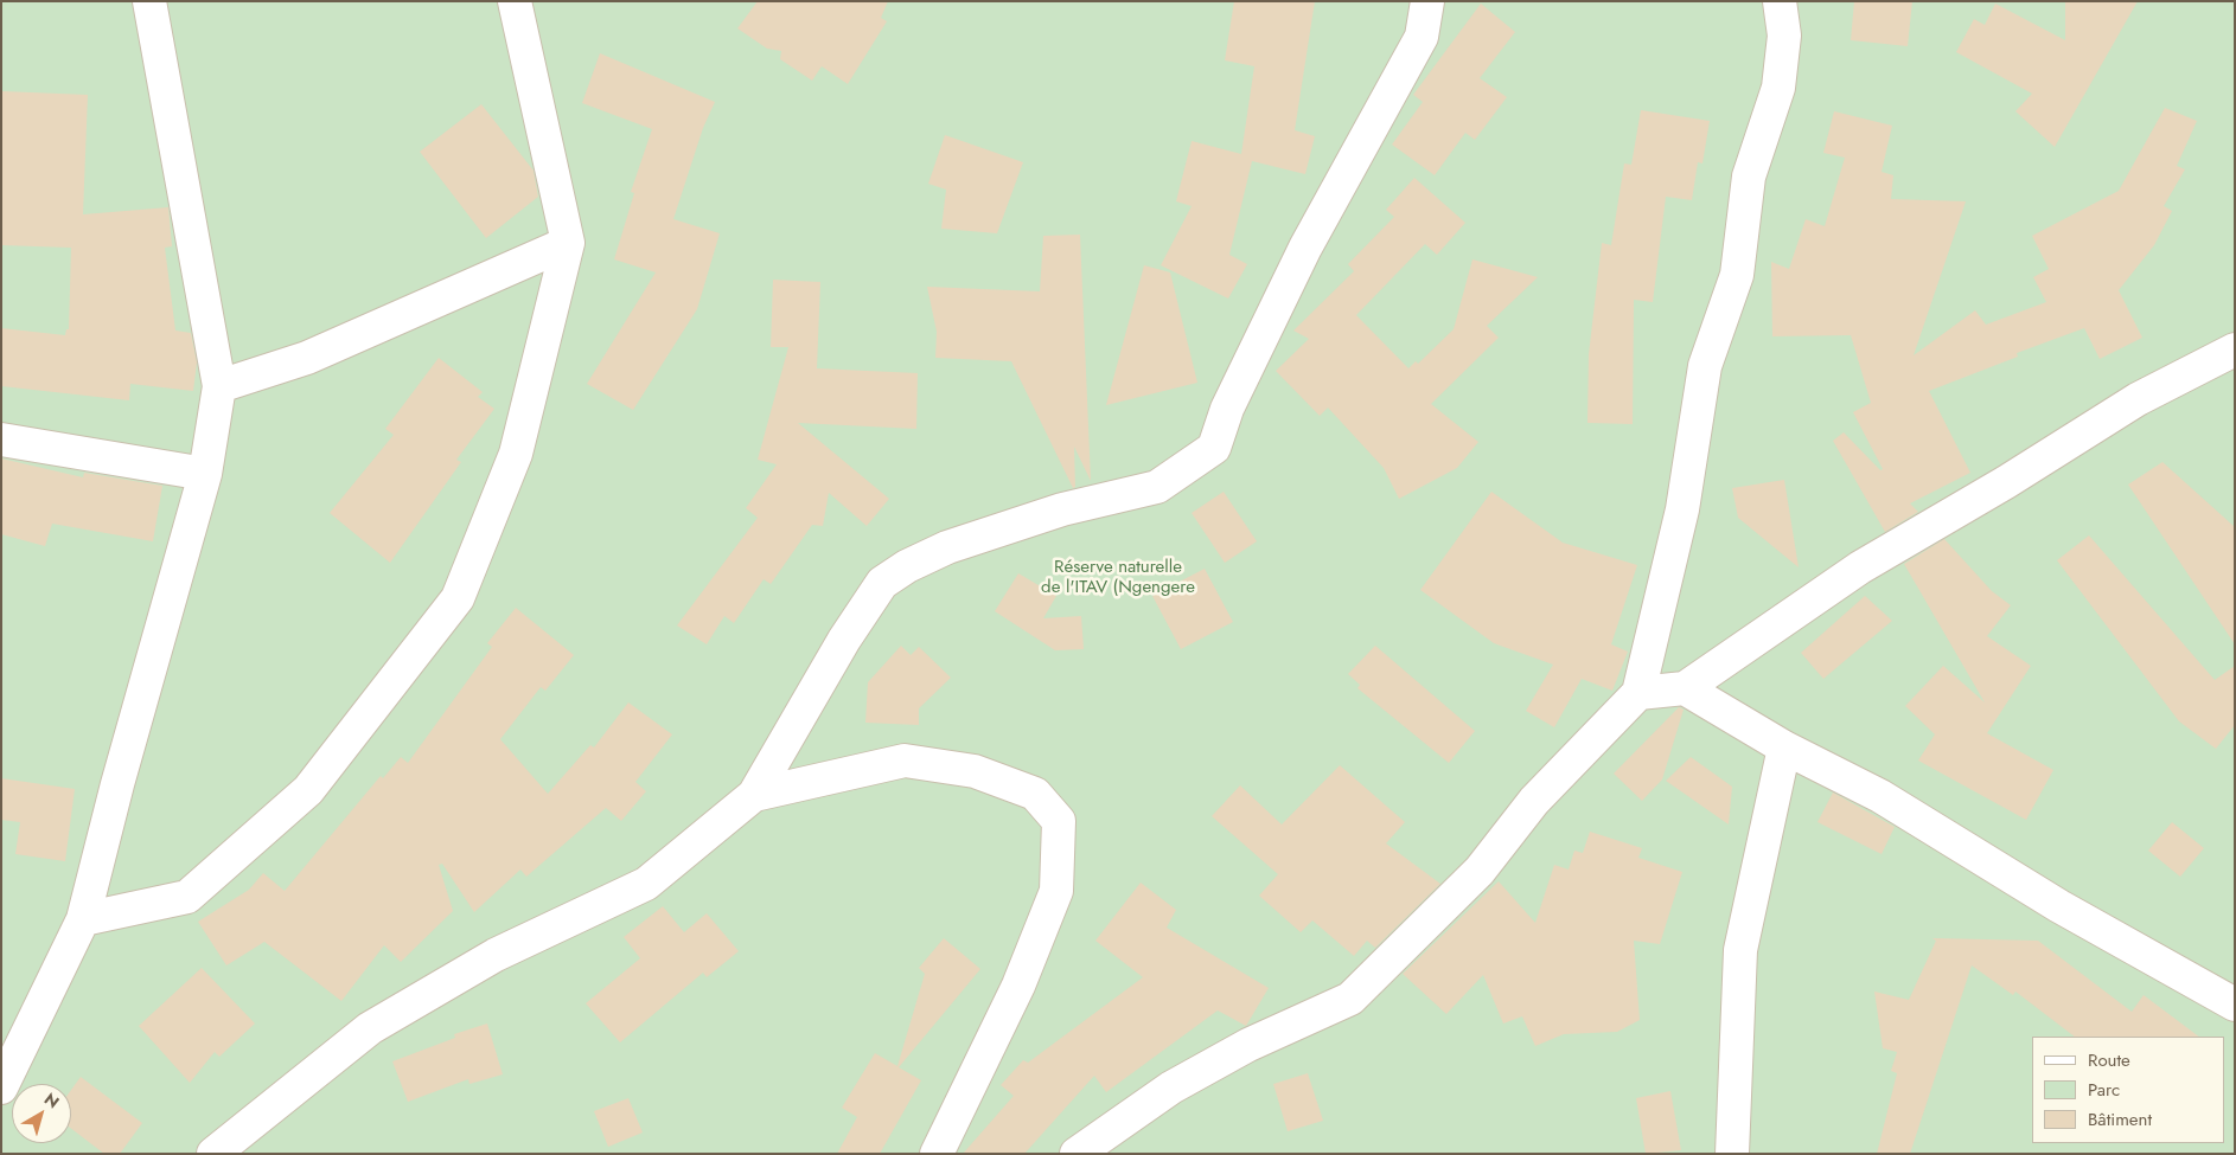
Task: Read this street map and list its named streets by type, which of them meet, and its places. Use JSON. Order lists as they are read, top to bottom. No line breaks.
{"parks":["Réserve naturelle de l'ITAV (Ngengere"],"legend":["Route","Parc","Bâtiment"],"north":"top right"}
